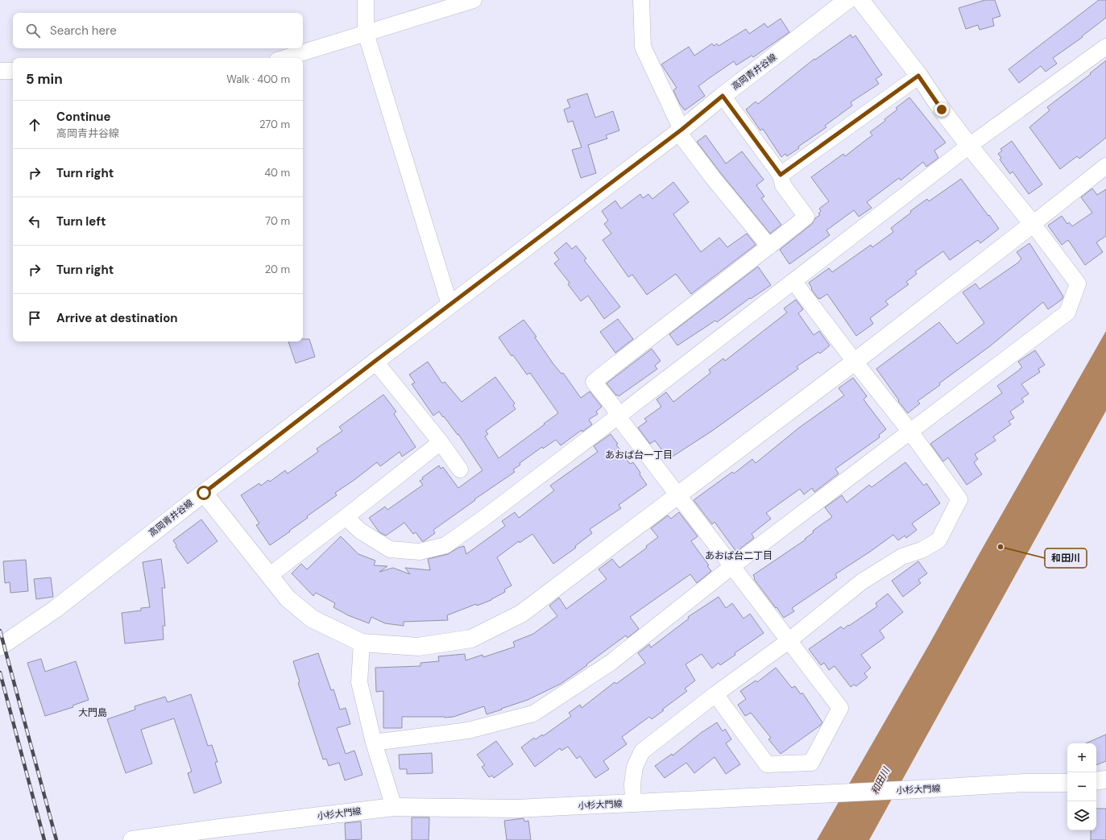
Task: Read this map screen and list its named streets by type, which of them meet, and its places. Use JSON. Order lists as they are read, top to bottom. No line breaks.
{"streets":{"main road":["高岡青井谷線","小杉大門線"]},"districts":["あおば台一丁目","あおば台二丁目","大門島"],"water":["和田川"],"places":["和田川"],"page":{"search":"Search here","heading":["5 min","Walk · 400 m"],"list":[["Continue","高岡青井谷線","270 m"],["Turn right","40 m"],["Turn left","70 m"],["Turn right","20 m"],"Arrive at destination"],"map_buttons":["+","−"]}}
